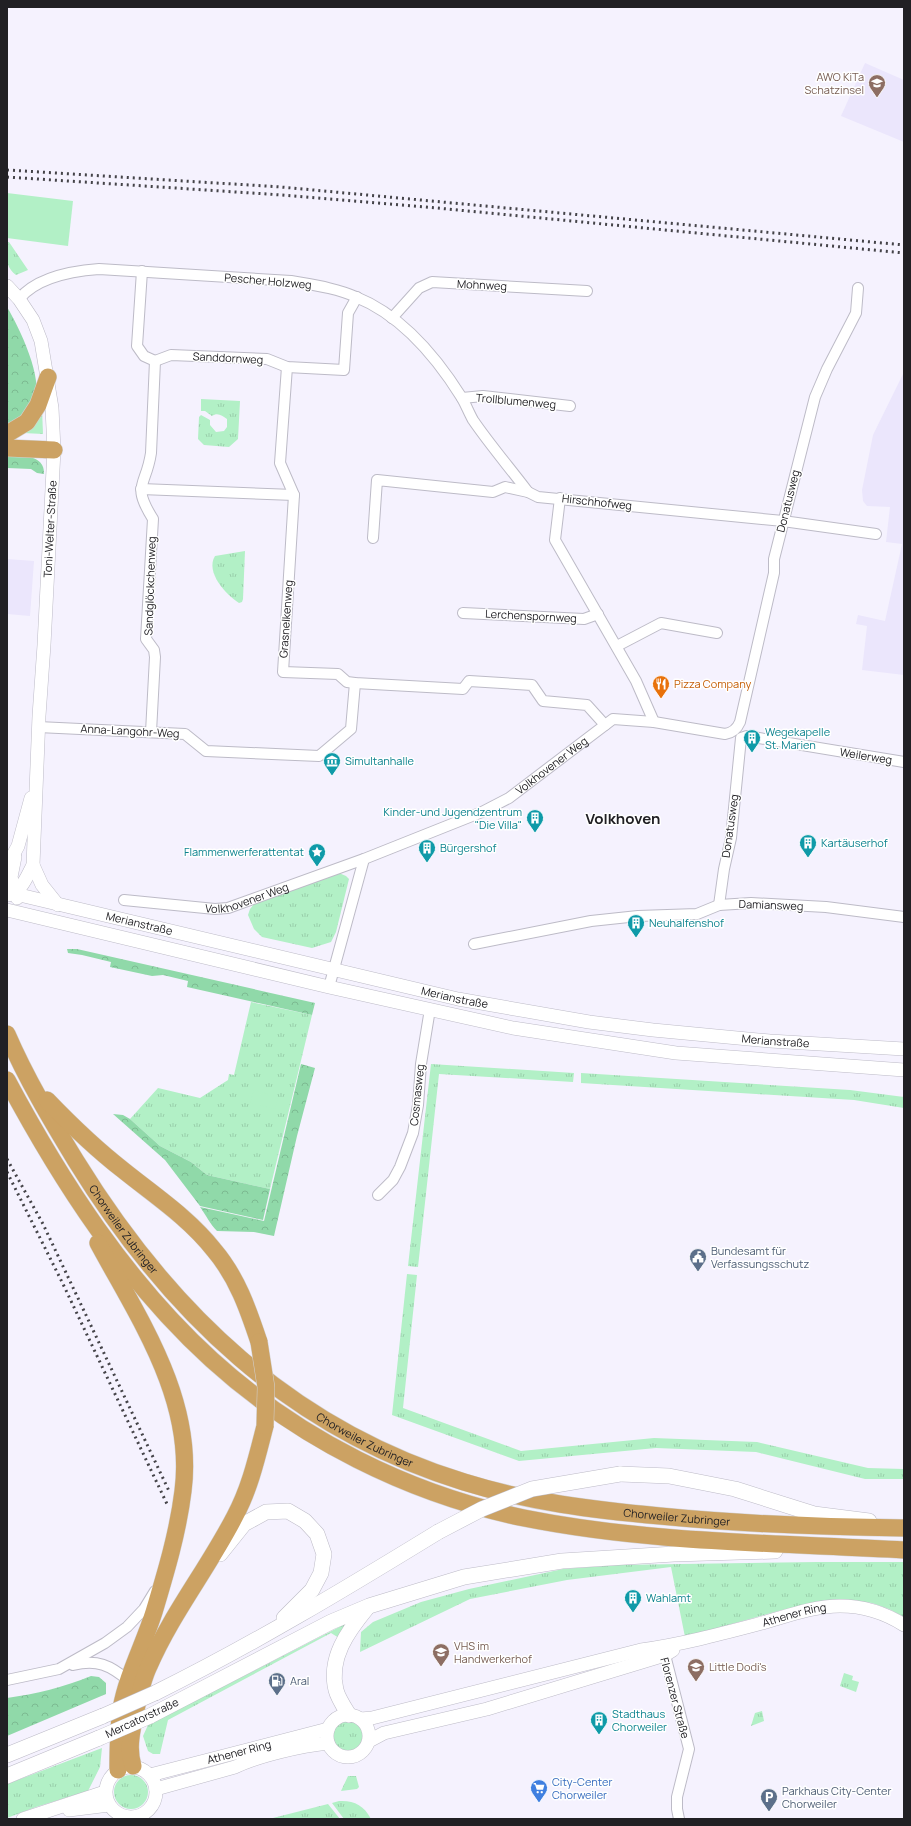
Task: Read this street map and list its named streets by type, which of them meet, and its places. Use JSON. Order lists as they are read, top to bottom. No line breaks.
{"streets":{"highway":["Chorweiler Zubringer"],"main road":["Mercatorstraße"],"street":["Pescher Holzweg","Mohnweg","Sanddornweg","Trollblumenweg","Donatusweg","Hirschhofweg","Toni-Welter-Straße","Sandglöckchenweg","Lerchenspornweg","Grasnelkenweg","Anna-Langohr-Weg","Weilerweg","Volkhovener Weg","Damiansweg","Merianstraße","Cosmasweg","Athener Ring","Florenzer Straße"]},"crossings":[["Pescher Holzweg","Mohnweg"],["Pescher Holzweg","Sanddornweg"],["Pescher Holzweg","Trollblumenweg"],["Pescher Holzweg","Hirschhofweg"],["Pescher Holzweg","Toni-Welter-Straße"],["Sanddornweg","Grasnelkenweg"],["Donatusweg","Hirschhofweg"],["Donatusweg","Weilerweg"],["Donatusweg","Volkhovener Weg"],["Donatusweg","Damiansweg"],["Toni-Welter-Straße","Anna-Langohr-Weg"],["Toni-Welter-Straße","Merianstraße"],["Sandglöckchenweg","Anna-Langohr-Weg"],["Grasnelkenweg","Anna-Langohr-Weg"],["Grasnelkenweg","Volkhovener Weg"],["Merianstraße","Cosmasweg"],["Chorweiler Zubringer","Mercatorstraße"],["Athener Ring","Florenzer Straße"]],"districts":["Volkhoven"],"places":{"school or university":["AWO KiTa Schatzinsel","VHS im Handwerkerhof","Little Dodi's"],"restaurant":["Pizza Company"],"building":["Wegekapelle St. Marien","Kinder-und Jugendzentrum \"Die Villa\"","Kartäuserhof","Bürgershof","Neuhalfenshof","Wahlamt","Stadthaus Chorweiler"],"museum":["Simultanhalle"],"place":["Flammenwerferattentat"],"public building":["Bundesamt für Verfassungsschutz"],"fuel station":["Aral"],"supermarket":["City-Center Chorweiler"],"parking":["Parkhaus City-Center Chorweiler"]}}
